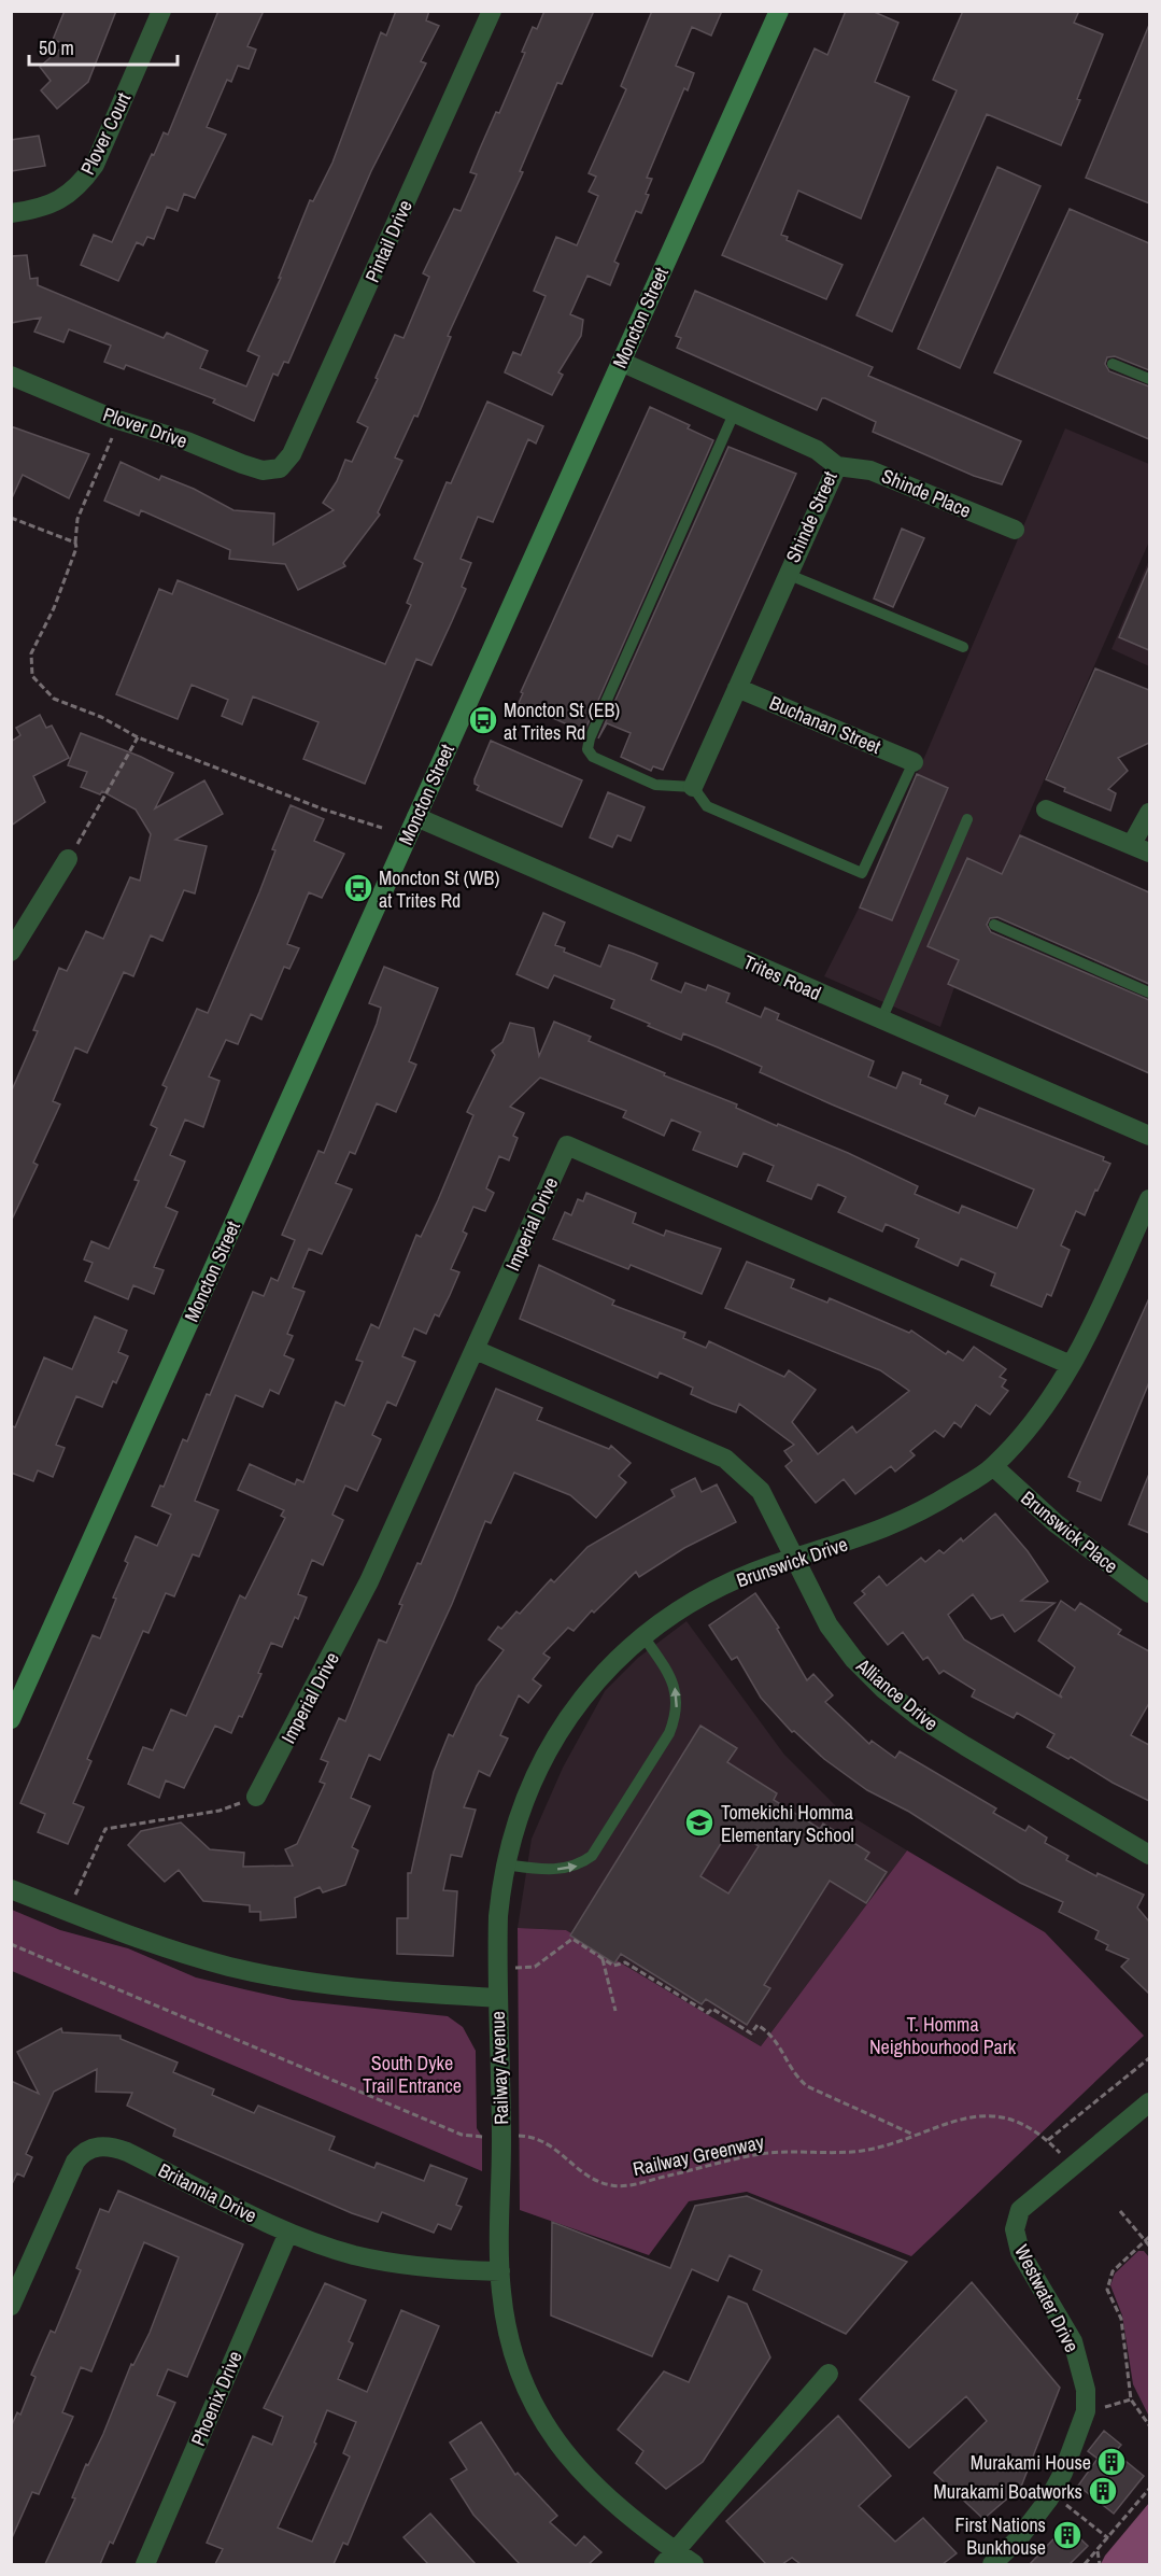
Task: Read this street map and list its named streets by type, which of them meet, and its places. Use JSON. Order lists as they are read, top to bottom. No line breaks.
{"streets":{"street":["Plover Court","Pintail Drive","Moncton Street","Plover Drive","Shinde Place","Shinde Street","Buchanan Street","Trites Road","Imperial Drive","Brunswick Place","Brunswick Drive","Alliance Drive","Railway Avenue","Britannia Drive","Westwater Drive","Phoenix Drive"],"path":["Railway Greenway"]},"crossings":[["Pintail Drive","Plover Drive"],["Moncton Street","Shinde Street"],["Moncton Street","Trites Road"],["Shinde Place","Shinde Street"],["Shinde Street","Buchanan Street"],["Imperial Drive","Brunswick Drive"],["Imperial Drive","Alliance Drive"],["Brunswick Place","Brunswick Drive"],["Brunswick Drive","Alliance Drive"],["Brunswick Drive","Railway Avenue"],["Railway Avenue","Britannia Drive"],["Railway Greenway","Westwater Drive"],["Britannia Drive","Phoenix Drive"]],"parks":["T. Homma Neighbourhood Park","South Dyke Trail Entrance"],"places":{"bus stop":["Moncton St (EB) at Trites Rd","Moncton St (WB) at Trites Rd"],"school or university":["Tomekichi Homma Elementary School"],"building":["Murakami House","Murakami Boatworks","First Nations Bunkhouse"]},"scale_bar":"50 m"}
